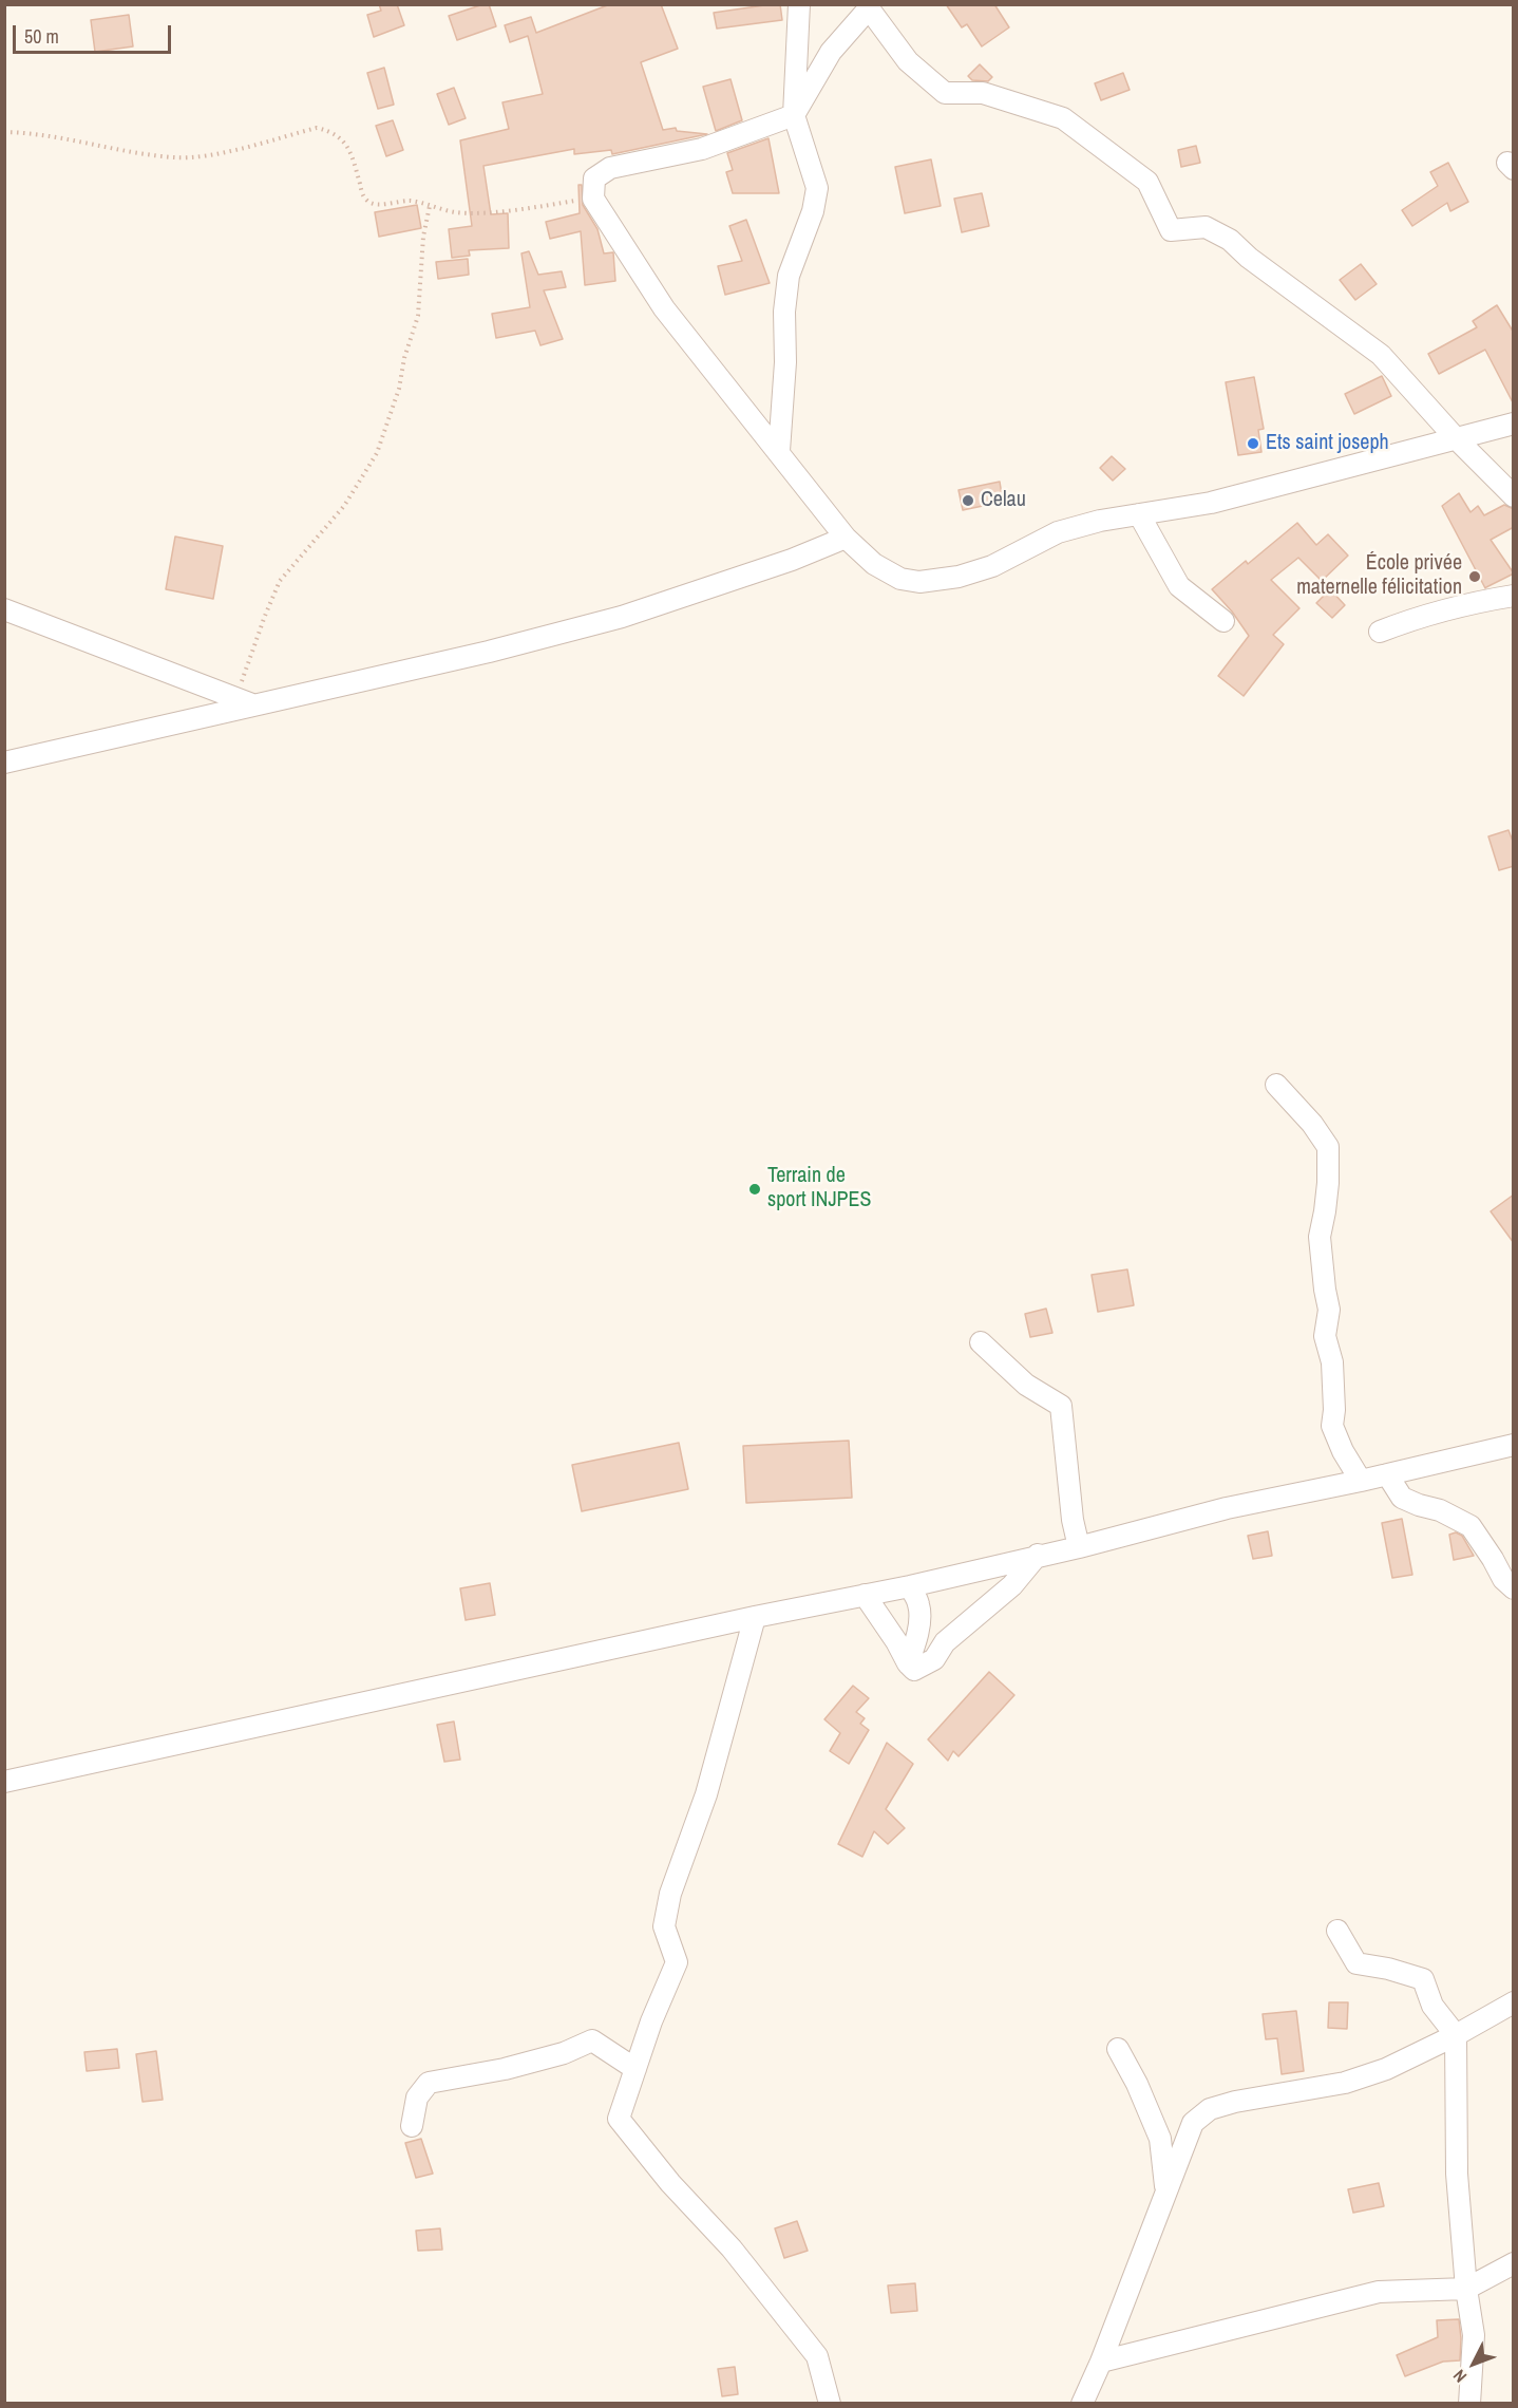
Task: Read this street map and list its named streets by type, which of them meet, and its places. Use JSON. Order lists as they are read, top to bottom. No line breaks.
{"places":["Ets saint joseph","Celau","École privée maternelle félicitation","Terrain de sport INJPES"],"scale_bar":"50 m","north":"bottom left"}
